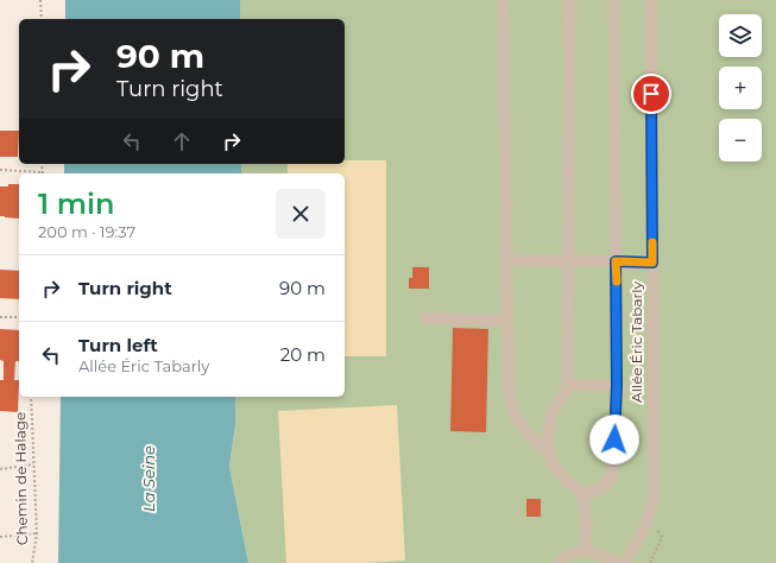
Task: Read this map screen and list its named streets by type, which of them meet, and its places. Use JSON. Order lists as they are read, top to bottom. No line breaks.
{"streets":{"street":["Allée Éric Tabarly"],"path":["Chemin de Halage"]},"water":["La Seine"],"page":{"map_buttons":["+","−"],"turn":["90 m","Turn right"],"heading":["1 min","200 m · 19:37"],"list":[{"name":"Turn right","value":"90 m"},{"name":"Turn left","note":"Allée Éric Tabarly","value":"20 m"}]}}
